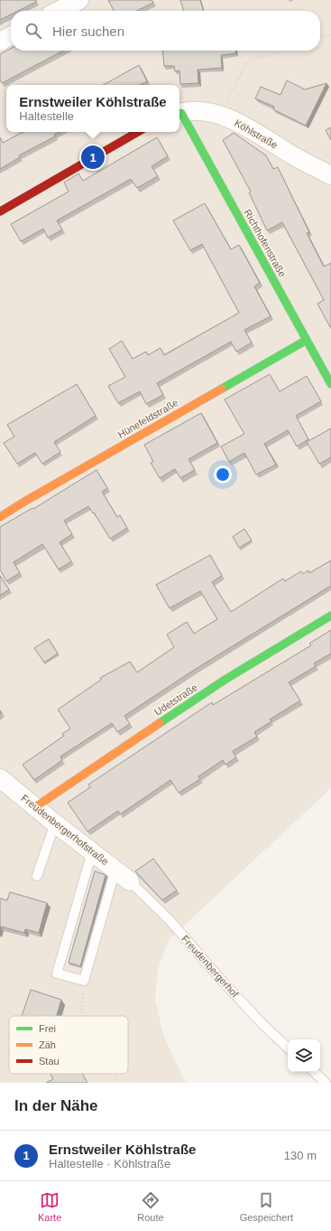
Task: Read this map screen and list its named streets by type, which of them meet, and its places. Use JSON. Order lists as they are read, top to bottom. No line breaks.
{"streets":{"street":["Köhlstraße","Richthofenstraße","Hünefeldstraße","Udetstraße","Freudenbergerhofstraße"],"lane":["Freudenbergerhof"]},"crossings":[["Richthofenstraße","Hünefeldstraße"],["Udetstraße","Freudenbergerhofstraße"],["Freudenbergerhofstraße","Freudenbergerhof"]],"legend":["Frei","Zäh","Stau"],"page":{"search":"Hier suchen","popup":["Ernstweiler Köhlstraße","Haltestelle"],"pins":"1","heading":"In der Nähe","list":[{"mark":"1","name":"Ernstweiler Köhlstraße","note":"Haltestelle · Köhlstraße","value":"130 m"}],"nav":["Karte","Route","Gespeichert"]}}
